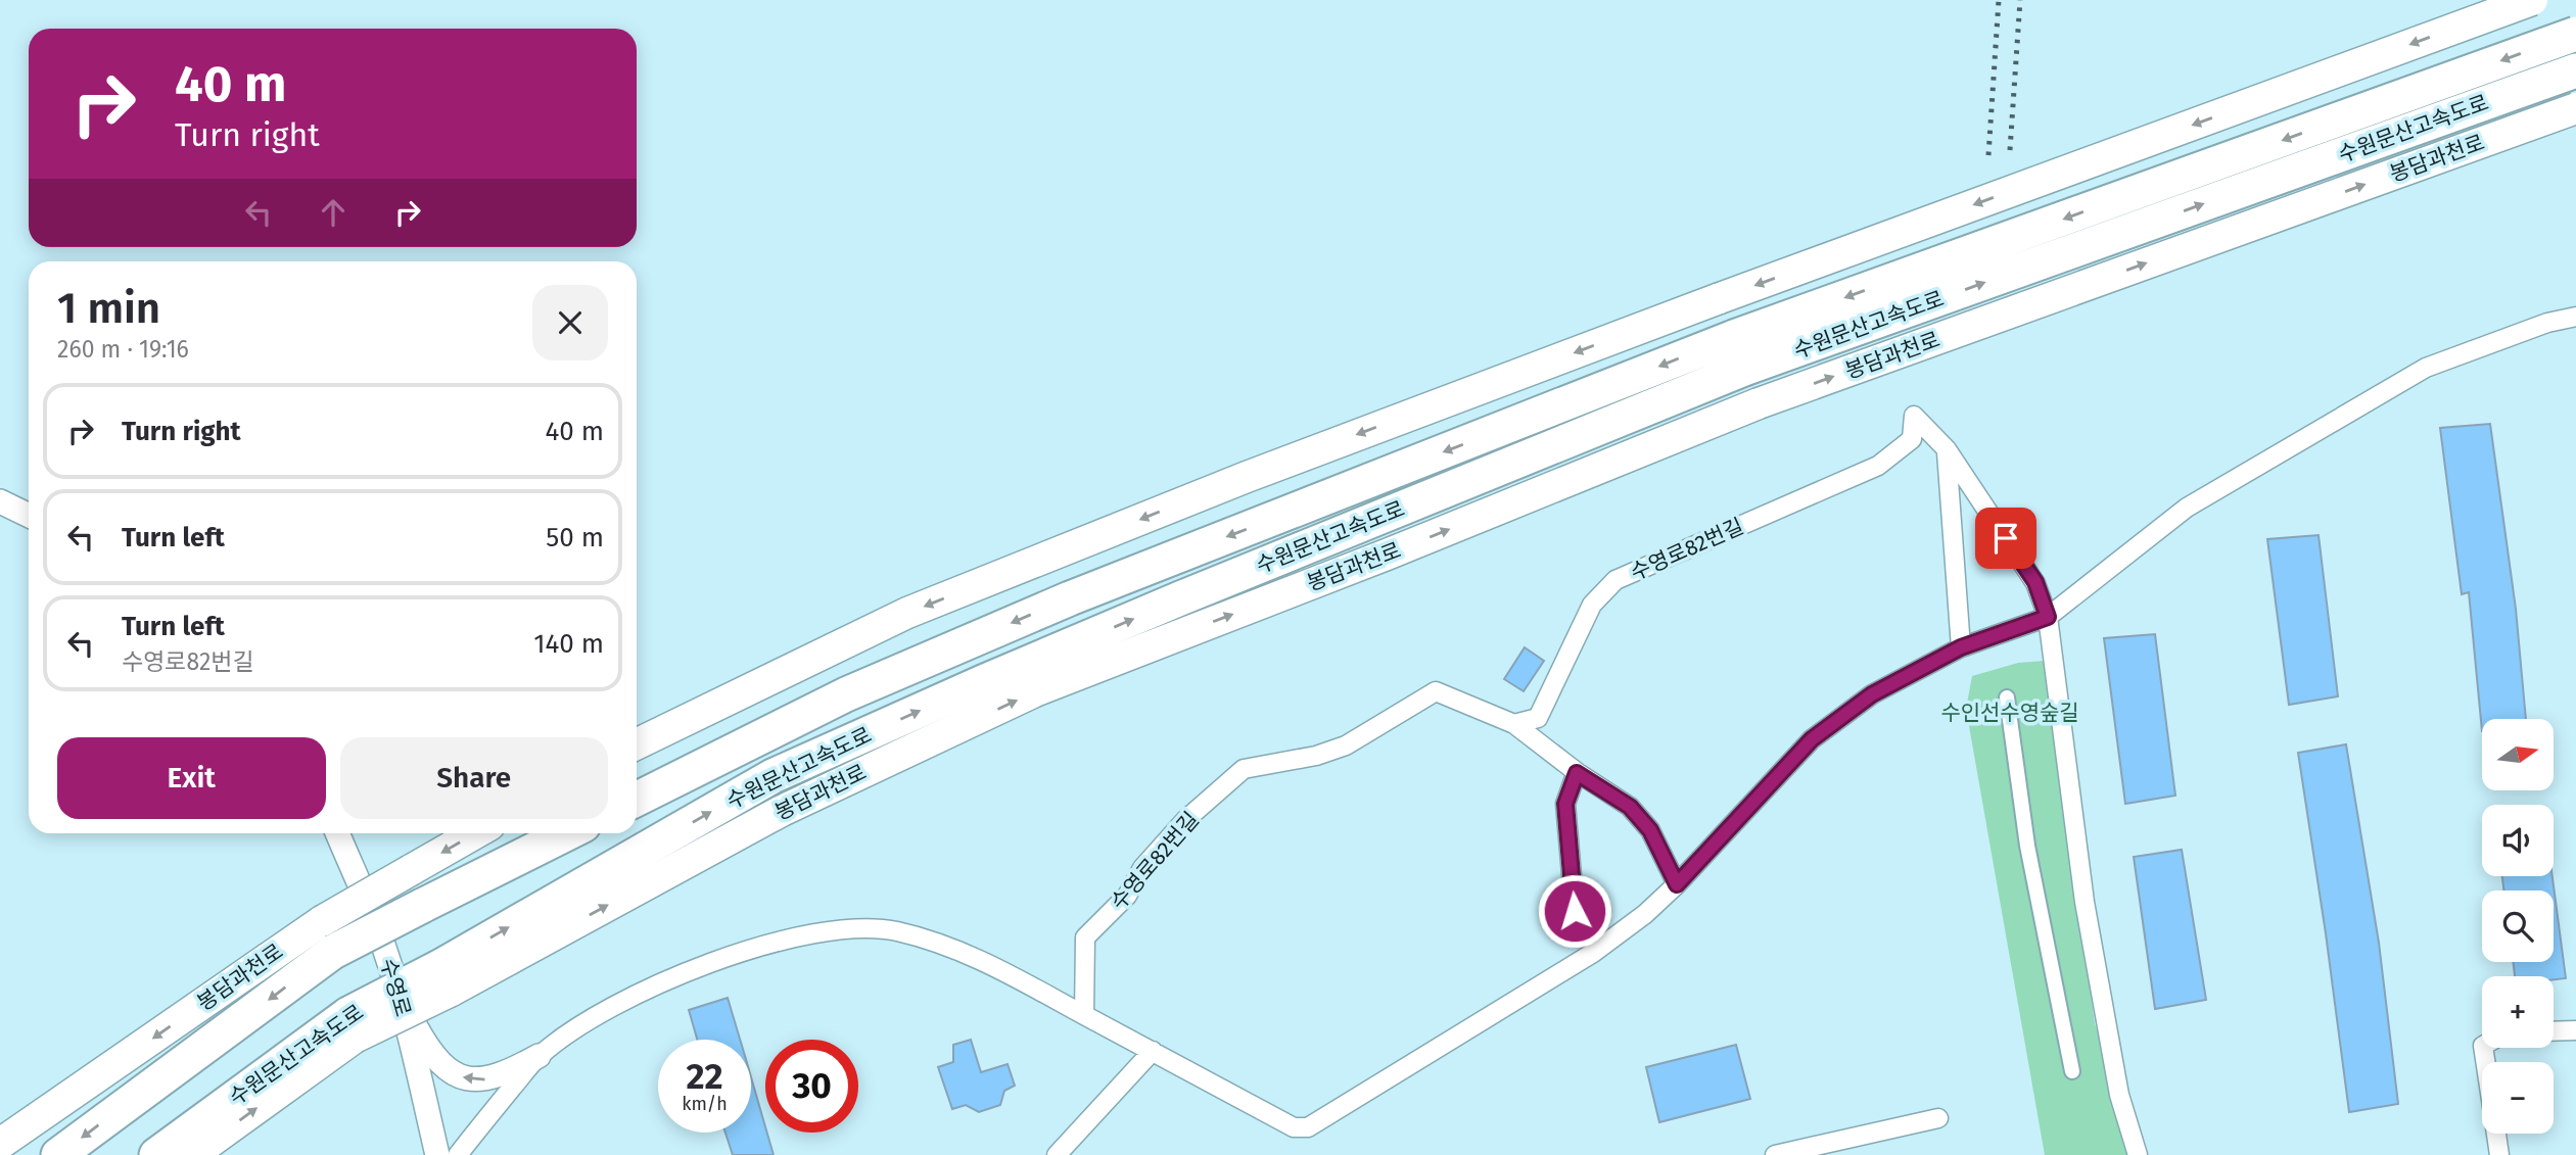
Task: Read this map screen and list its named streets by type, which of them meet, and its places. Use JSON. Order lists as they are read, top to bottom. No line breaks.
{"streets":{"highway":["수원문산고속도로","봉담과천로"],"street":["수영로82번길","수영로"]},"crossings":[["수원문산고속도로","봉담과천로"]],"parks":["수인선수영숲길"],"north":"right","page":{"turn":["40 m","Turn right"],"heading":["1 min","260 m · 19:16"],"list":[{"name":"Turn right","value":"40 m"},{"name":"Turn left","value":"50 m"},{"name":"Turn left","note":"수영로82번길","value":"140 m"}],"map_buttons":["+","−"],"buttons":["Exit","Share"],"speed":"22 km/h","limit":"30"}}
